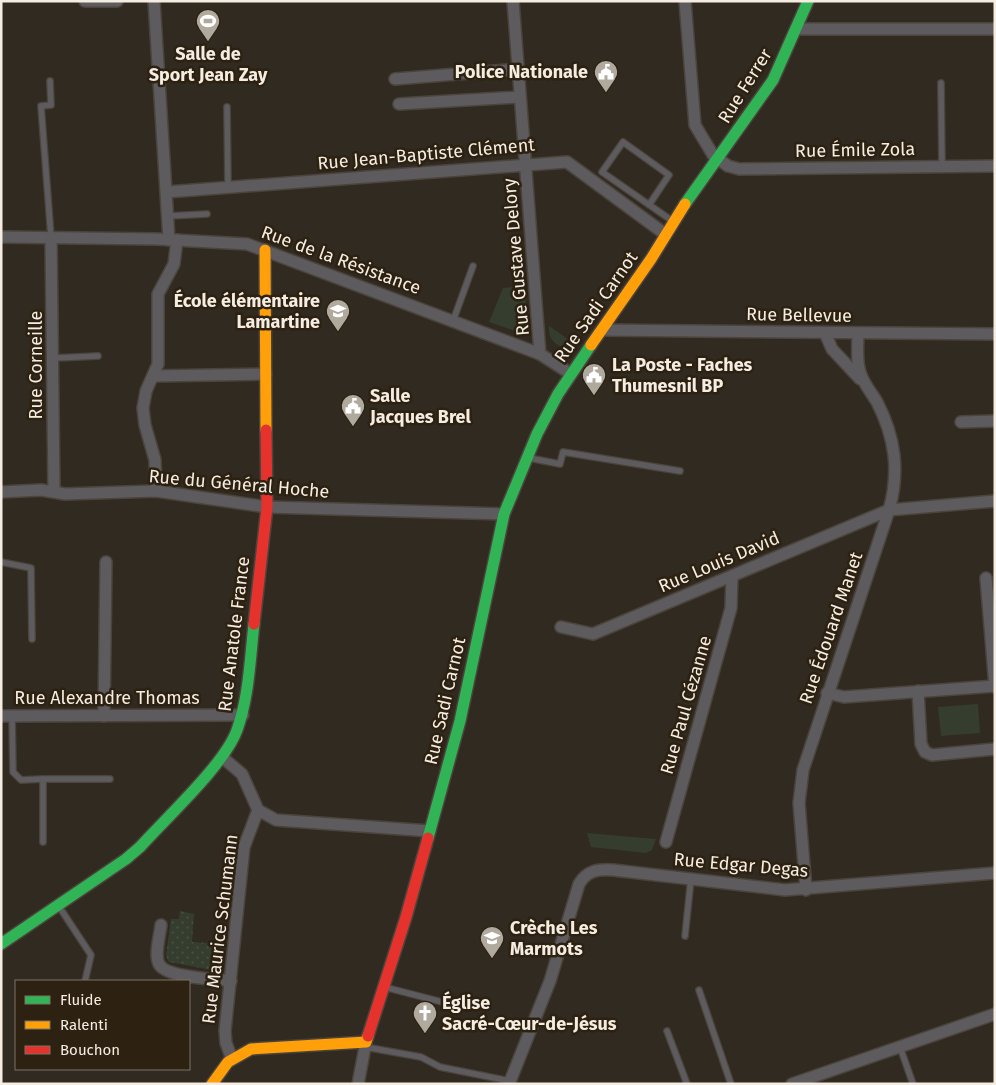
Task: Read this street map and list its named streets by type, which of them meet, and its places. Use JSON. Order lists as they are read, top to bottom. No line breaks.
{"streets":{"street":["Rue Ferrer","Rue Émile Zola","Rue Jean-Baptiste Clément","Rue Gustave Delory","Rue de la Résistance","Rue Sadi Carnot","Rue Bellevue","Rue Corneille","Rue du Général Hoche","Rue Louis David","Rue Édouard Manet","Rue Anatole France","Rue Alexandre Thomas","Rue Paul Cézanne","Rue Edgar Degas","Rue Maurice Schumann"]},"crossings":[["Rue Ferrer","Rue Émile Zola"],["Rue Ferrer","Rue Sadi Carnot"],["Rue Jean-Baptiste Clément","Rue Gustave Delory"],["Rue Jean-Baptiste Clément","Rue Sadi Carnot"],["Rue Gustave Delory","Rue de la Résistance"],["Rue Gustave Delory","Rue Sadi Carnot"],["Rue de la Résistance","Rue Corneille"],["Rue de la Résistance","Rue Anatole France"],["Rue Sadi Carnot","Rue Bellevue"],["Rue Sadi Carnot","Rue du Général Hoche"],["Rue Bellevue","Rue Édouard Manet"],["Rue Corneille","Rue du Général Hoche"],["Rue du Général Hoche","Rue Anatole France"],["Rue Louis David","Rue Édouard Manet"],["Rue Louis David","Rue Paul Cézanne"],["Rue Édouard Manet","Rue Edgar Degas"],["Rue Anatole France","Rue Alexandre Thomas"]],"places":{"sports":["Salle de Sport Jean Zay"],"public building":["Police Nationale","La Poste - Faches Thumesnil BP","Salle Jacques Brel"],"school or university":["École élémentaire Lamartine","Crèche Les Marmots"],"church":["Église Sacré-Cœur-de-Jésus"]},"legend":["Fluide","Ralenti","Bouchon"]}
